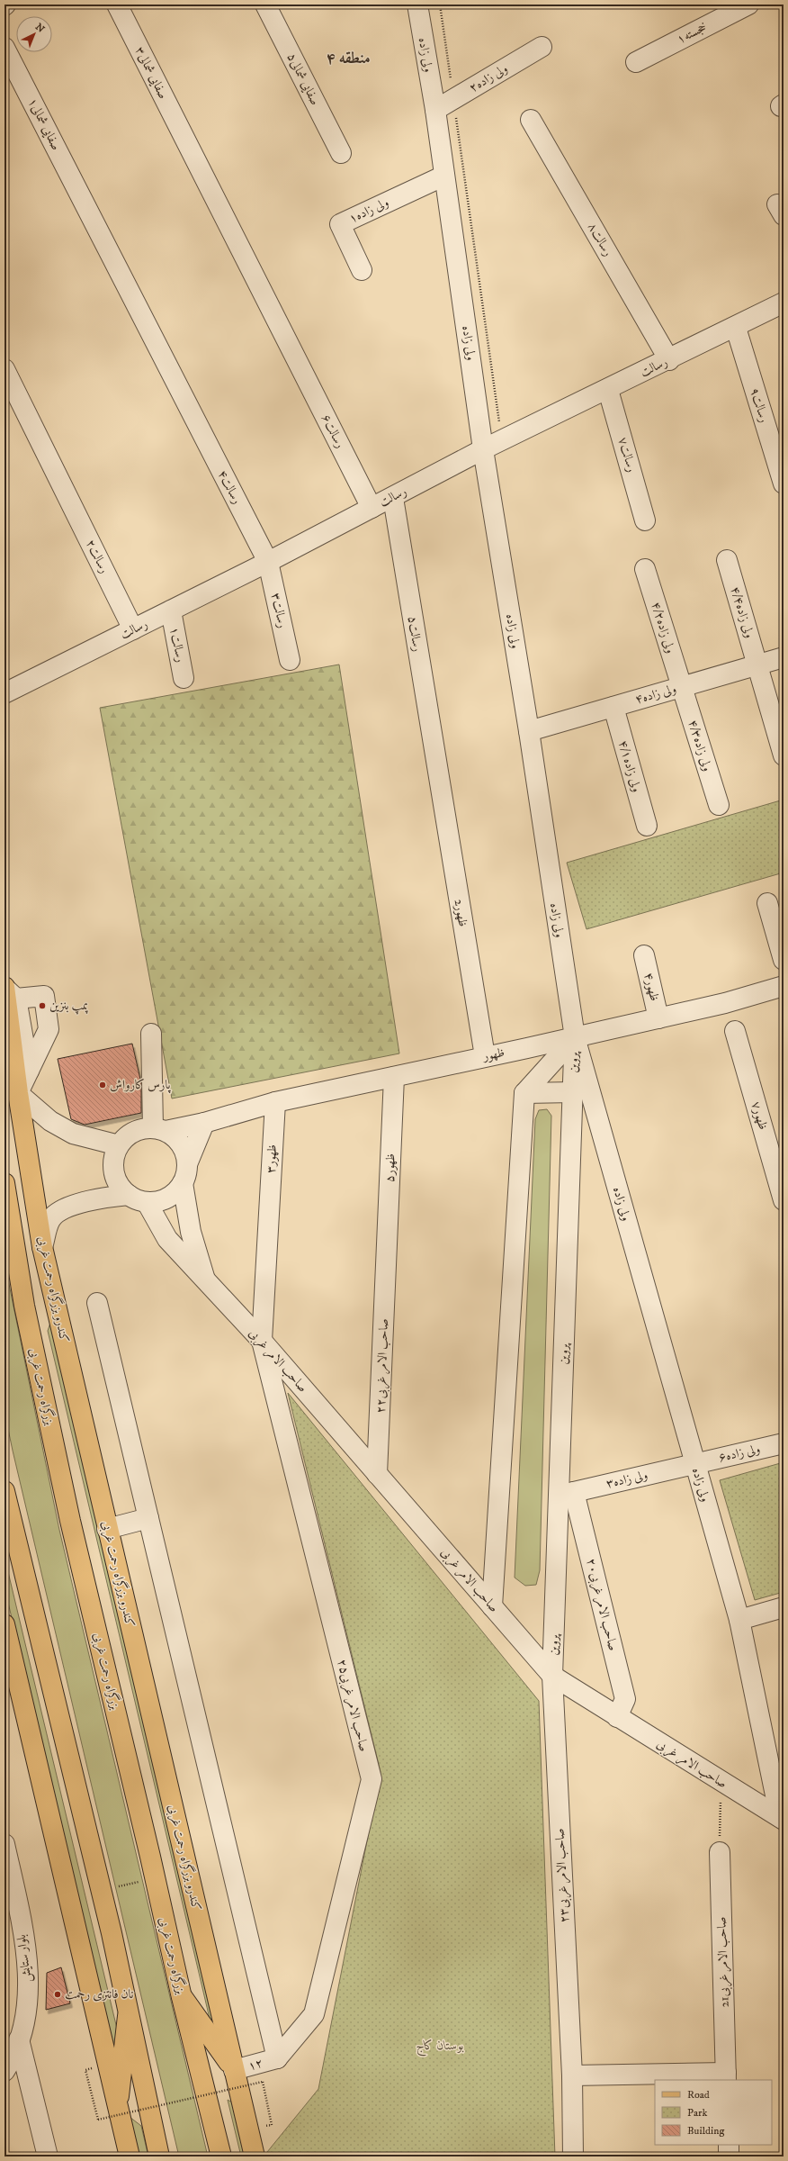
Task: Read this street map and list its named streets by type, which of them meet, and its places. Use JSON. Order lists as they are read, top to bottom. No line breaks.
{"streets":{"main road":["کندرو بزرگراه رحمت غربی","بزرگراه رحمت غربی"],"street":["خجسته۱","ولی زاده","صفایی شمالی۳","ولی زاده۲","صفایی شمالی۵","صفایی شمالی۱","ولی زاده۱","رسالت۸","رسالت","رسالت۹","رسالت۶","رسالت۷","رسالت۴","رسالت۲","رسالت۳","ولی زاده۴/۴","ولی زاده۴/۲","رسالت۵","رسالت۱","ولی زاده۴","ولی زاده۴/۳","ولی زاده۴/۱","2ظهور","ظهور۴","ظهور","پروین","ظهور۷","ظهور۳","ظهور۵","صاحب الامر غربی","صاحب الامر غربی٢٢","ولی زاده۶","ولی زاده۳","صاحب الامر غربی۲۰","صاحب الامر غربی۲۵","صاحب الامر غربی۲۳","بلوار ستایش","21صاحب الامر غربی","۱۲"]},"crossings":[["ولی زاده","ولی زاده۲"],["ولی زاده","ولی زاده۱"],["ولی زاده","رسالت"],["ولی زاده","ولی زاده۴"],["ولی زاده","ظهور"],["ولی زاده","پروین"],["ولی زاده","صاحب الامر غربی"],["ولی زاده","ولی زاده۶"],["ولی زاده","ولی زاده۳"],["صفایی شمالی۳","رسالت۶"],["صفایی شمالی۱","رسالت۴"],["رسالت۸","رسالت"],["رسالت","رسالت۹"],["رسالت","رسالت۶"],["رسالت","رسالت۷"],["رسالت","رسالت۴"],["رسالت","رسالت۲"],["رسالت","رسالت۳"],["رسالت","رسالت۵"],["رسالت","رسالت۱"],["رسالت۴","رسالت۳"],["ولی زاده۴/۴","ولی زاده۴"],["ولی زاده۴/۲","ولی زاده۴"],["ولی زاده۴/۲","ولی زاده۴/۳"],["رسالت۵","2ظهور"],["ولی زاده۴","ولی زاده۴/۳"],["ولی زاده۴","ولی زاده۴/۱"],["2ظهور","ظهور"],["ظهور۴","ظهور"],["ظهور","پروین"],["ظهور","ظهور۳"],["ظهور","ظهور۵"],["ظهور","صاحب الامر غربی"],["پروین","صاحب الامر غربی"],["پروین","ولی زاده۳"],["پروین","صاحب الامر غربی۲۰"],["پروین","صاحب الامر غربی۲۳"],["ظهور۳","صاحب الامر غربی"],["ظهور۳","صاحب الامر غربی۲۵"],["ظهور۵","صاحب الامر غربی٢٢"],["کندرو بزرگراه رحمت غربی","۱۲"],["صاحب الامر غربی","صاحب الامر غربی٢٢"],["صاحب الامر غربی","صاحب الامر غربی۲۰"],["صاحب الامر غربی","صاحب الامر غربی۲۵"],["صاحب الامر غربی","صاحب الامر غربی۲۳"],["ولی زاده۶","ولی زاده۳"],["ولی زاده۳","صاحب الامر غربی۲۰"],["صاحب الامر غربی۲۵","۱۲"]],"districts":["منطقه ۴"],"parks":["بوستان کاج"],"places":["پمپ بنزین","پارس کارواش","نان فانتزی رحمت"],"legend":["Road","Park","Building"],"north":"top right"}
